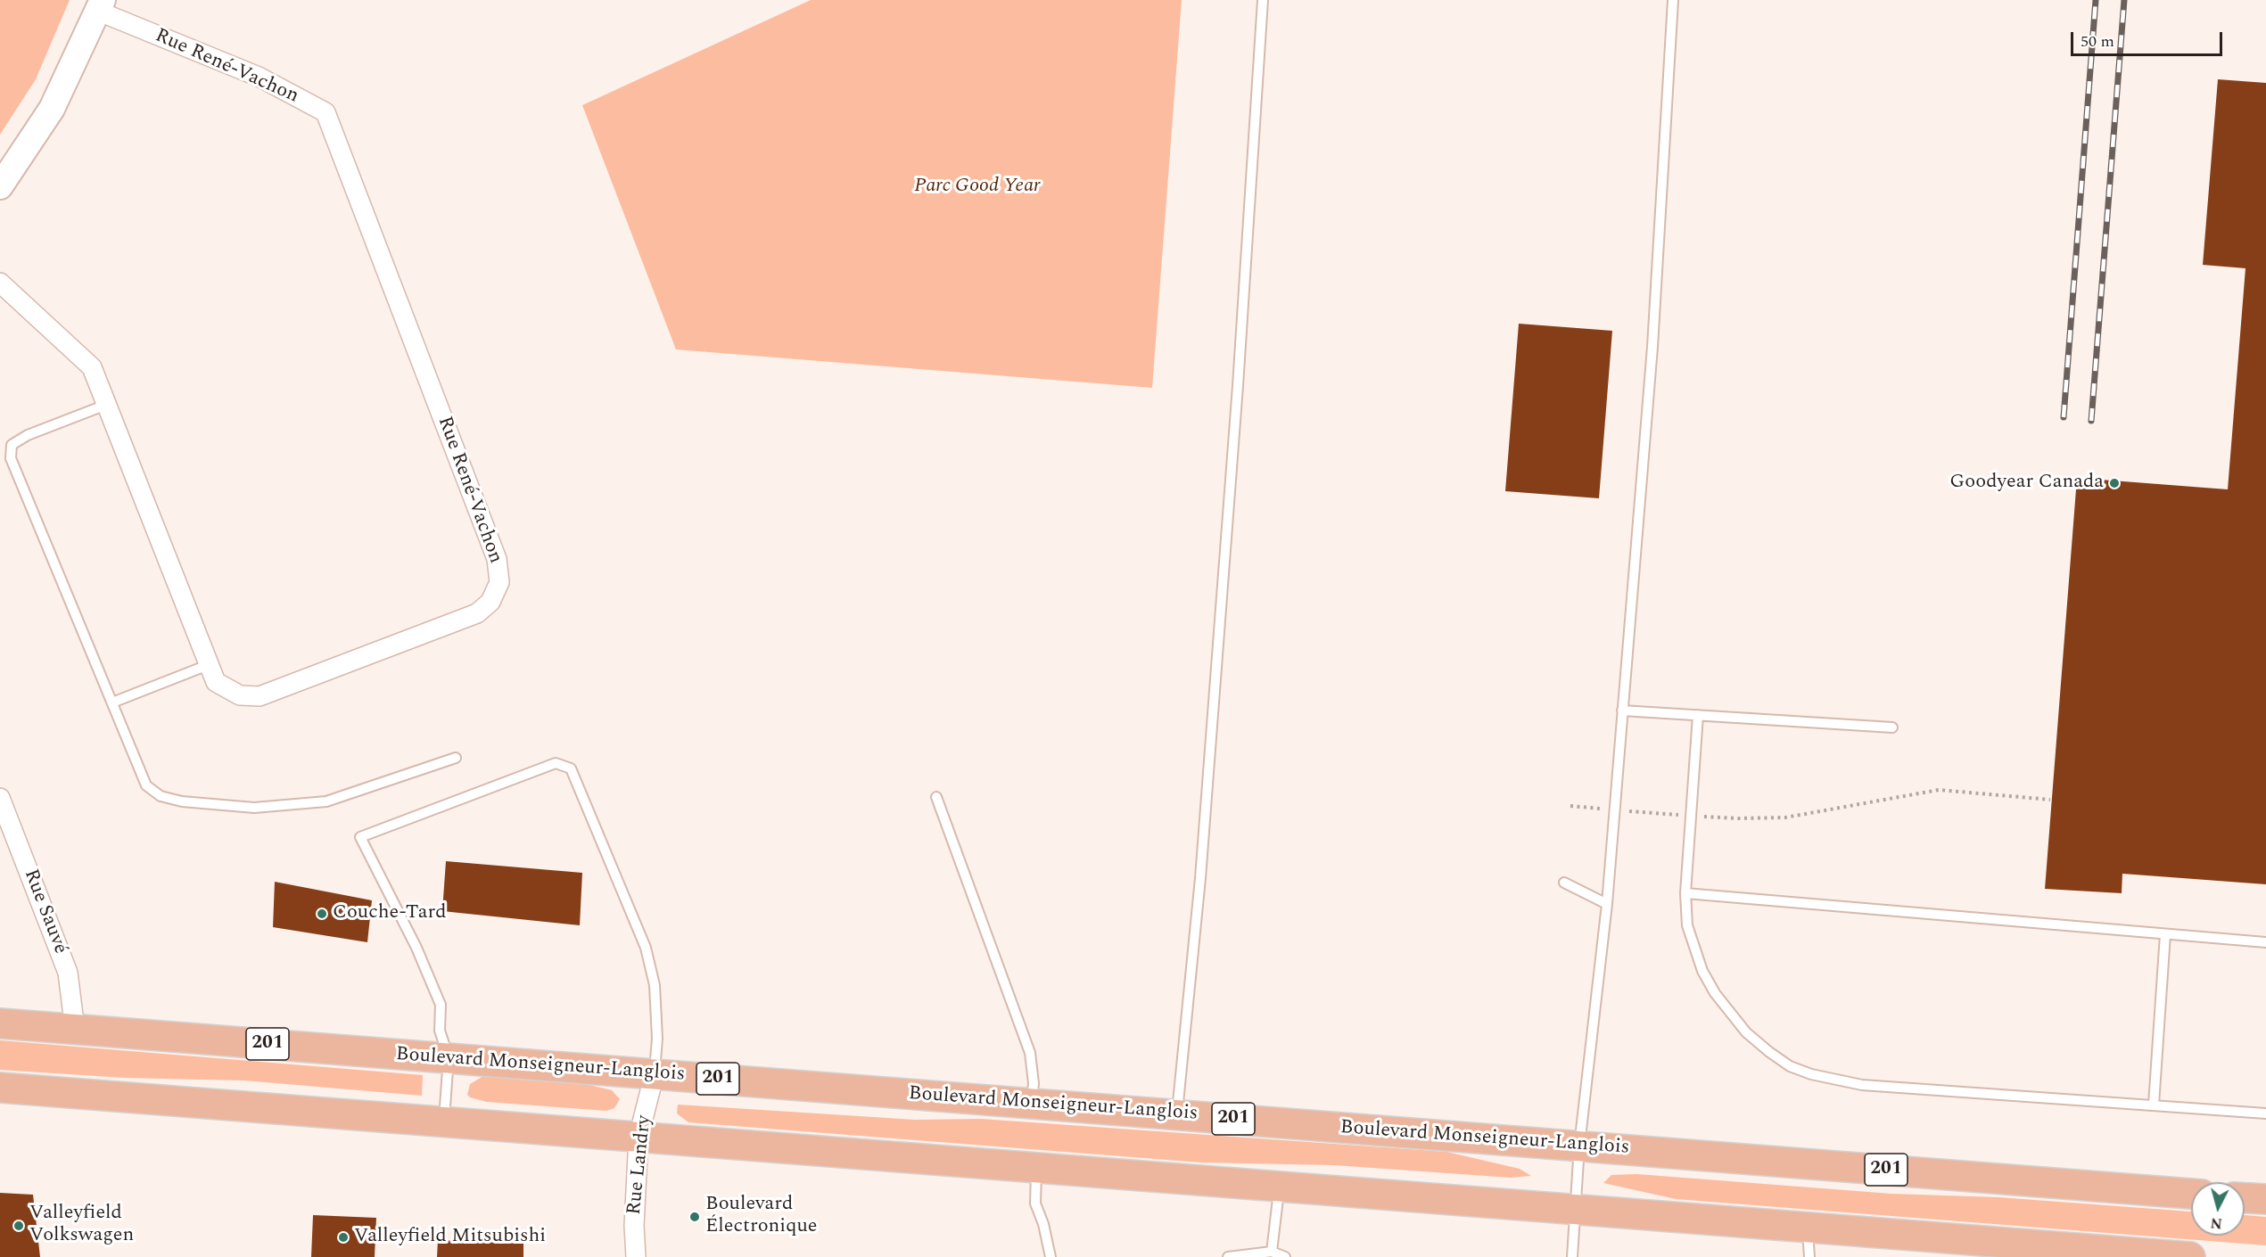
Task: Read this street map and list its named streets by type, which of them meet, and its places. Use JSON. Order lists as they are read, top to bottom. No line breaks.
{"streets":{"highway":["201","Boulevard Monseigneur-Langlois"],"street":["Rue René-Vachon","Rue Sauvé","Rue Landry"]},"crossings":[["Rue Sauvé","Boulevard Monseigneur-Langlois"],["Boulevard Monseigneur-Langlois","Rue Landry"]],"parks":["Parc Good Year"],"places":["Goodyear Canada","Couche-Tard","Boulevard Électronique","Valleyfield Volkswagen","Valleyfield Mitsubishi"],"scale_bar":"50 m","north":"bottom"}
